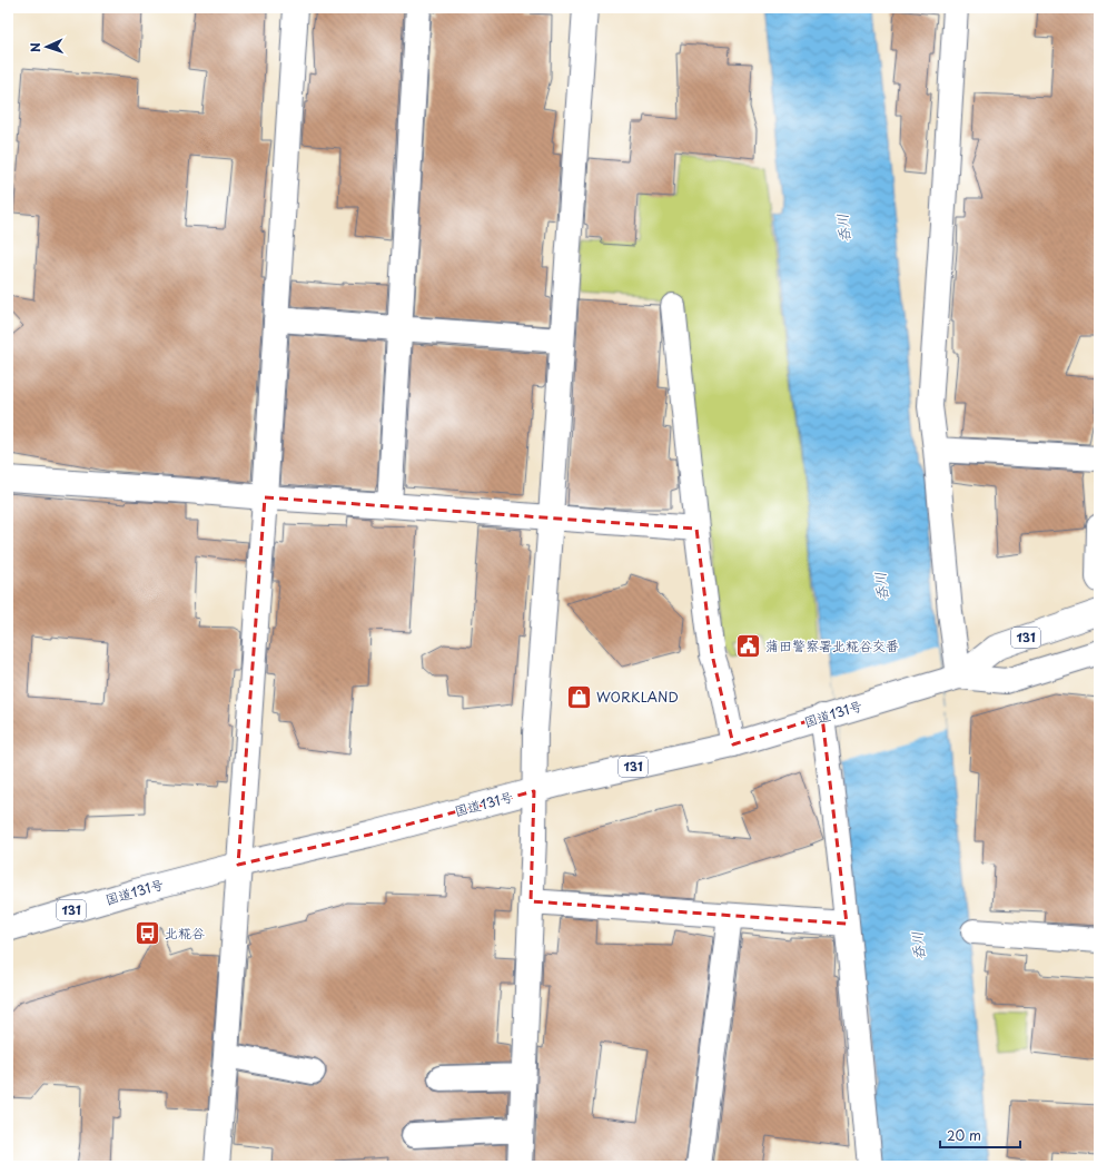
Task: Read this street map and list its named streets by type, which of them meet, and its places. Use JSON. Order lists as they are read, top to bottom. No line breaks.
{"streets":{"main road":["131","国道131号"]},"water":["呑川"],"places":{"public building":["蒲田警察署北糀谷交番"],"shop":["WORKLAND"],"bus stop":["北糀谷"]},"scale_bar":"20 m","north":"left"}
